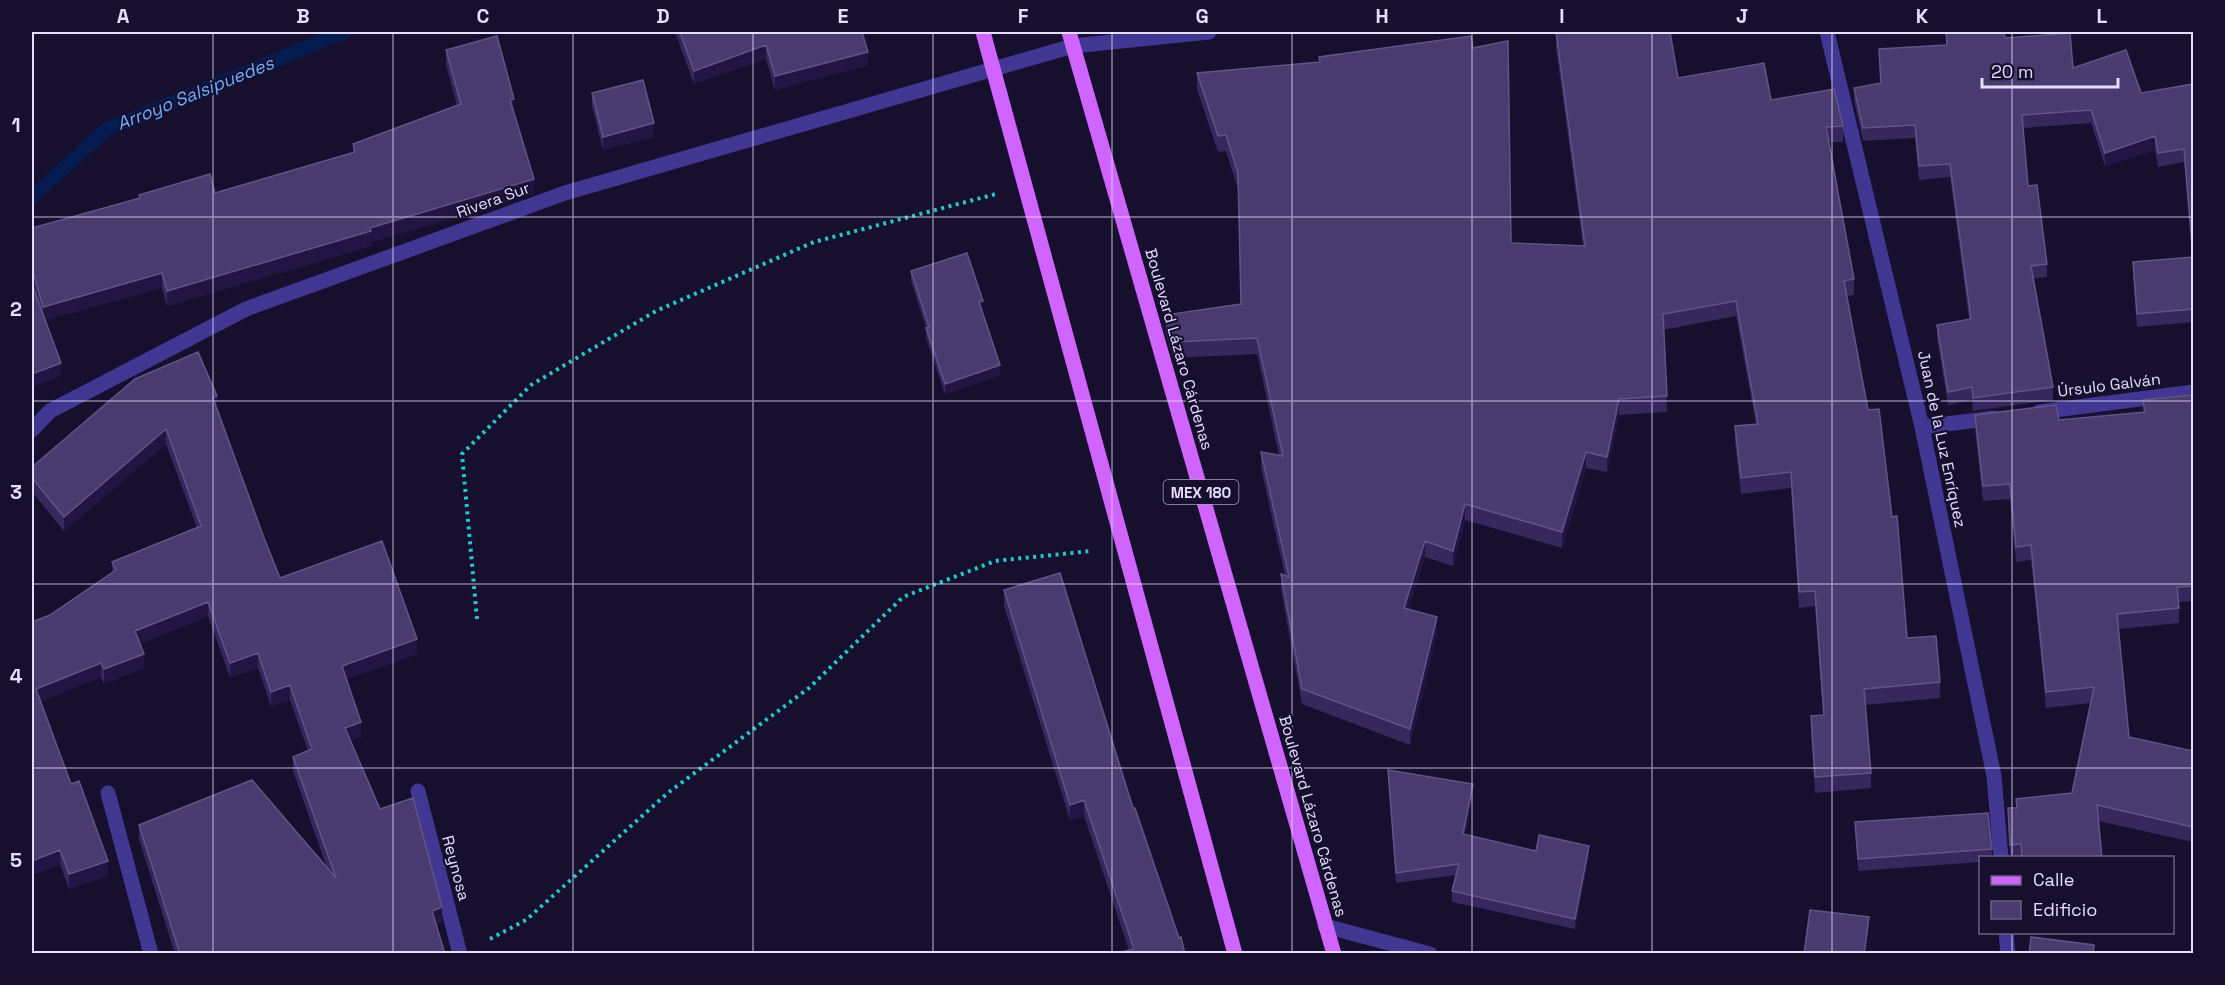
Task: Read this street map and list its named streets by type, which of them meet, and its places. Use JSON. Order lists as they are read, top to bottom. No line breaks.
{"streets":{"main road":["Boulevard Lázaro Cárdenas","MEX 180"],"street":["Rivera Sur","Úrsulo Galván","Juan de la Luz Enríquez","Reynosa"]},"crossings":[["Rivera Sur","Boulevard Lázaro Cárdenas"]],"water":["Arroyo Salsipuedes"],"legend":["Calle","Edificio"],"scale_bar":"20 m","grid":{"columns":["A","B","C","D","E","F","G","H","I","J","K","L"],"rows":["1","2","3","4","5"]}}
